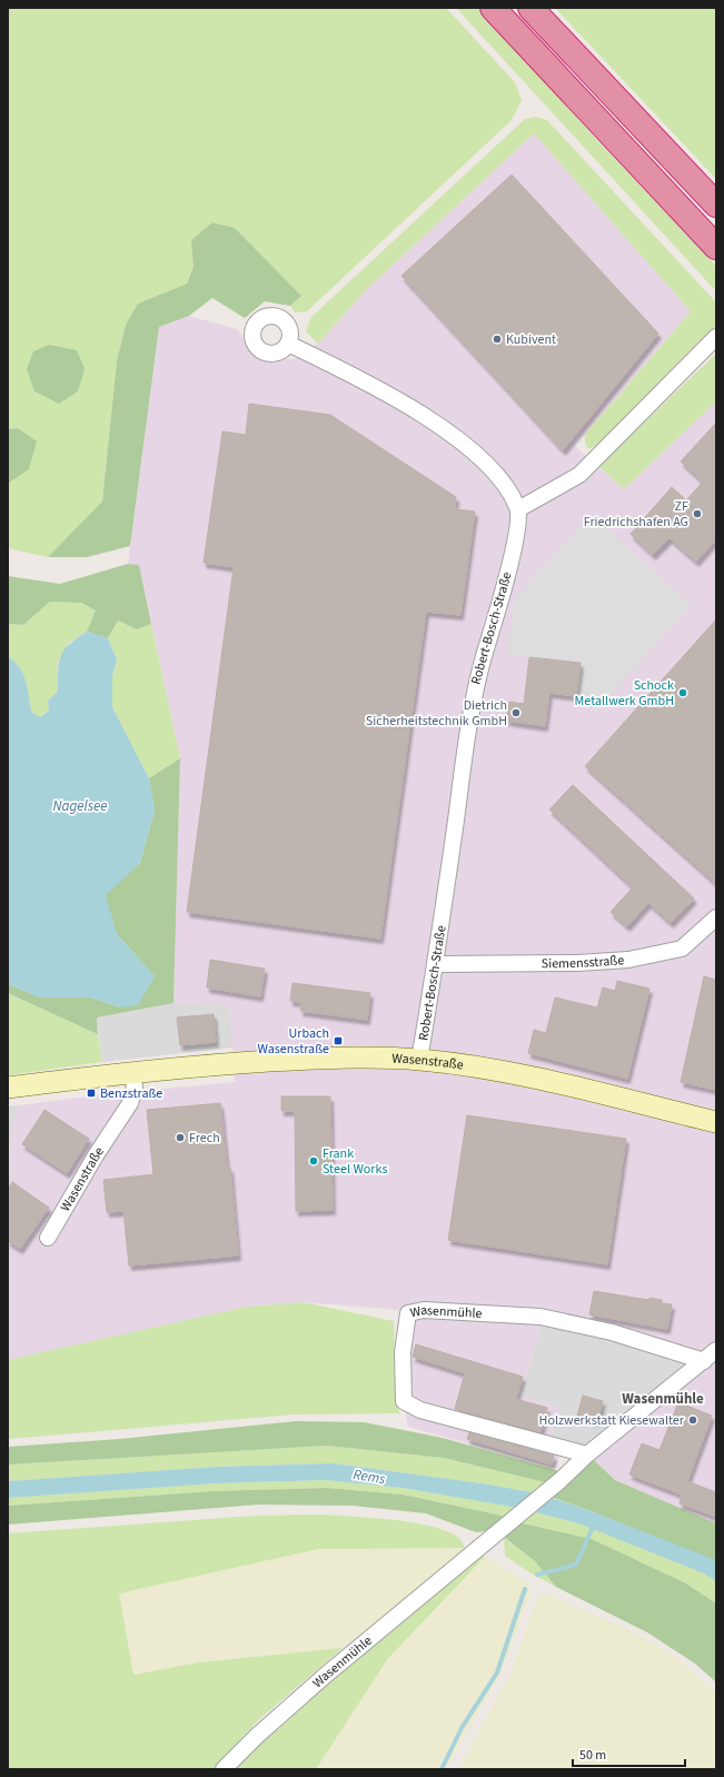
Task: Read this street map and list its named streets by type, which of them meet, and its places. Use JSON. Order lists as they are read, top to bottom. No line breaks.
{"streets":{"street":["Robert-Bosch-Straße","Siemensstraße","Wasenstraße","Wasenmühle"]},"crossings":[["Robert-Bosch-Straße","Siemensstraße"],["Robert-Bosch-Straße","Wasenstraße"]],"districts":["Wasenmühle"],"water":["Nagelsee","Rems"],"places":{"other":["Kubivent","ZF Friedrichshafen AG","Schock Metallwerk GmbH","Dietrich Sicherheitstechnik GmbH","Frech","Frank Steel Works","Holzwerkstatt Kiesewalter"],"transit":["Urbach Wasenstraße","Benzstraße"]},"scale_bar":"50 m"}
